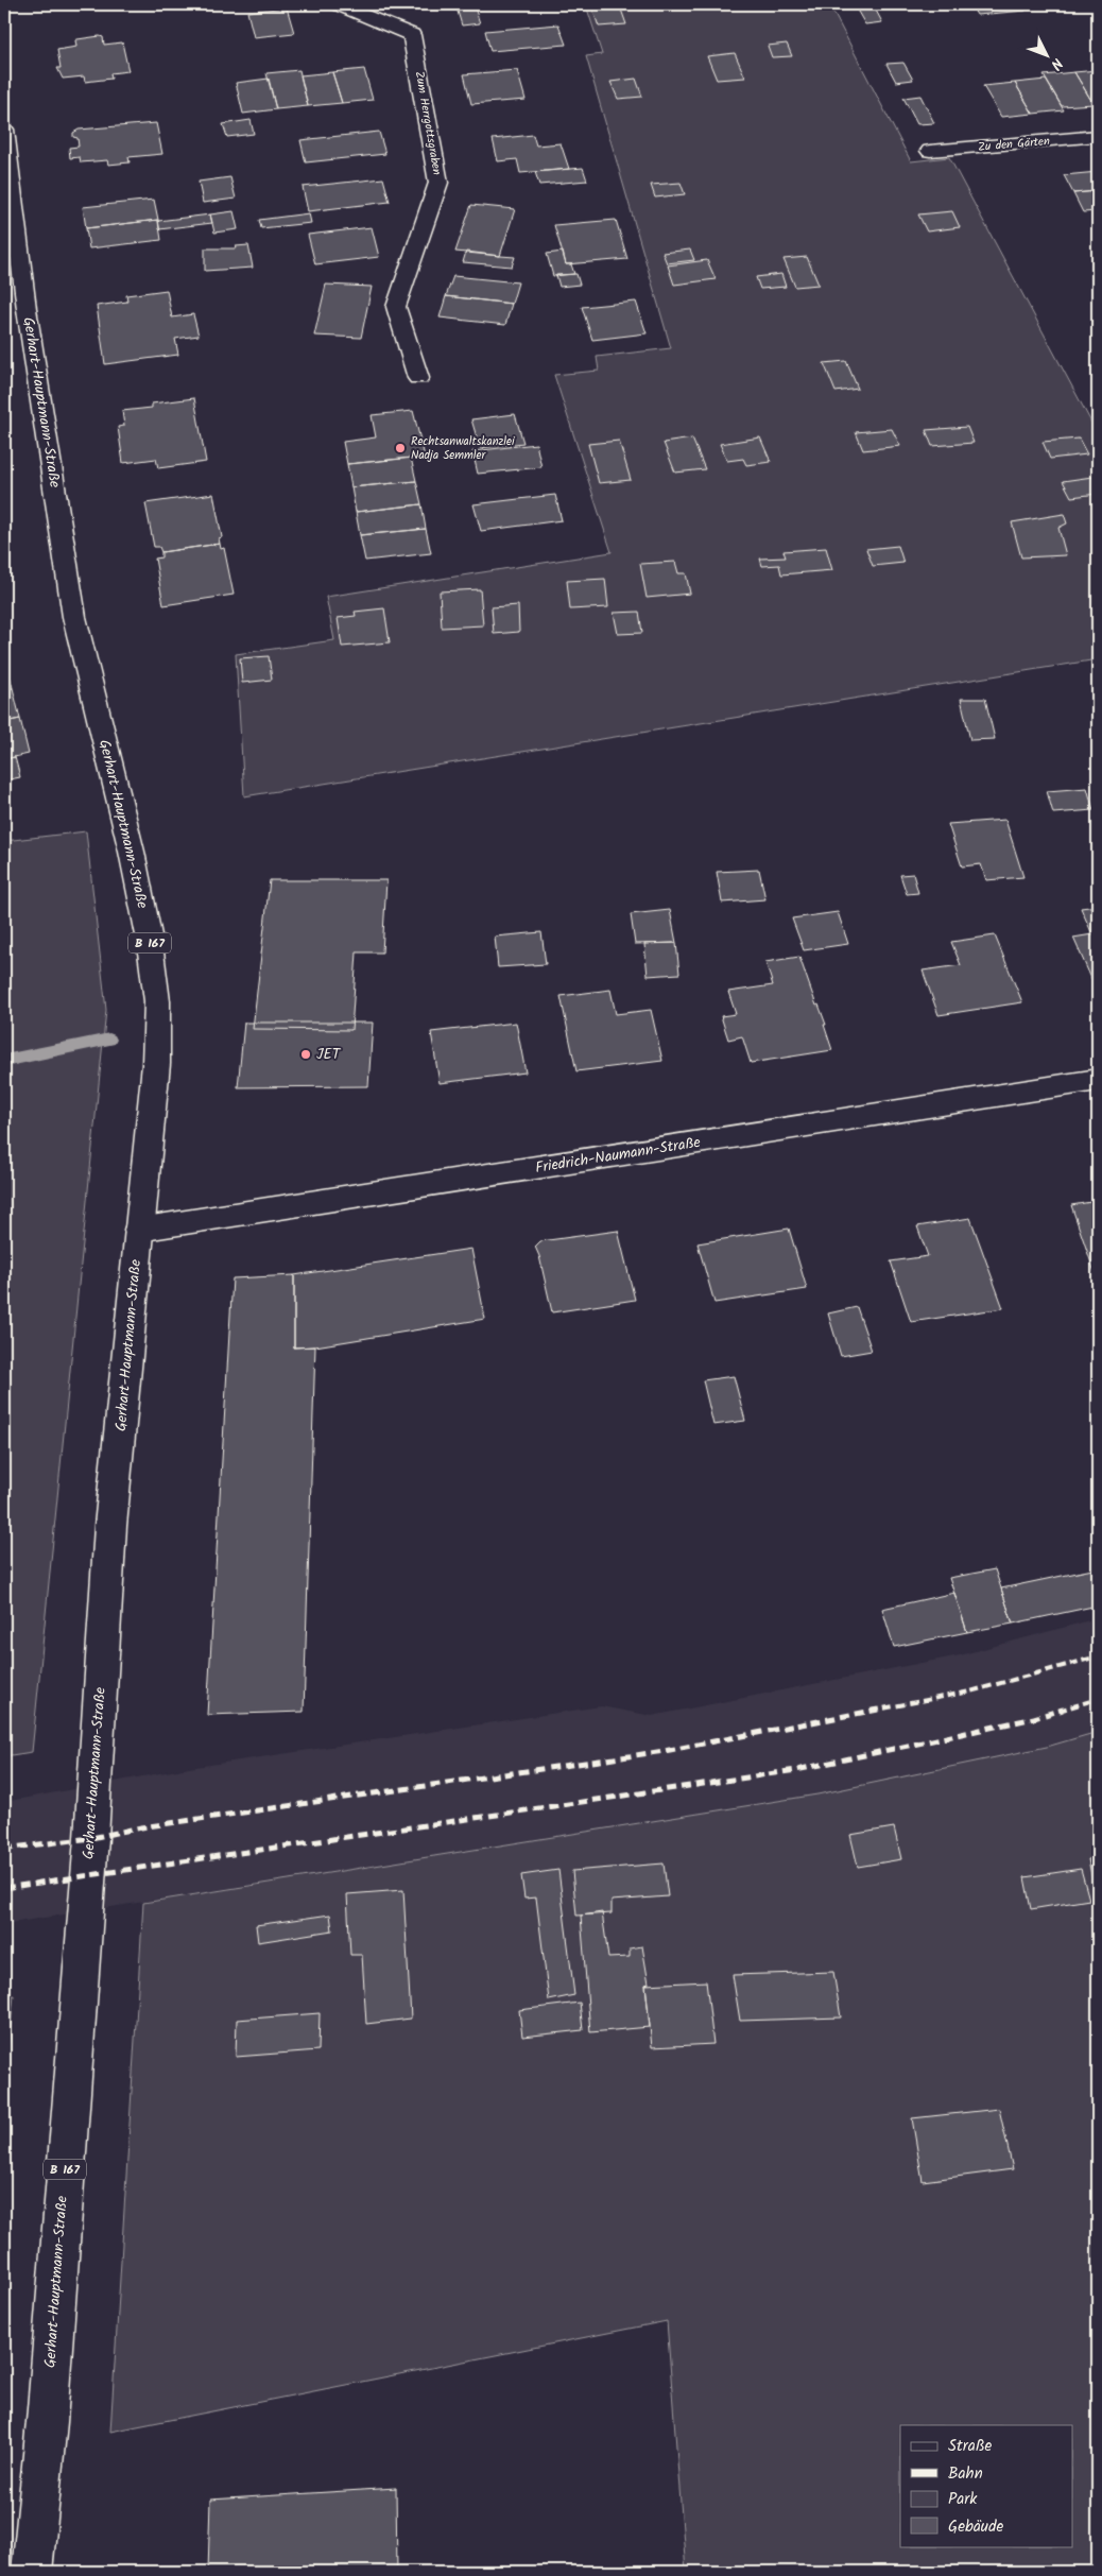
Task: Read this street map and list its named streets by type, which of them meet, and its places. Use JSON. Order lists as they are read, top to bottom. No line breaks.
{"streets":{"main road":["Zum Herrgottsgraben","Zu den Gärten","Gerhart-Hauptmann-Straße","B 167","Friedrich-Naumann-Straße"]},"crossings":[["Gerhart-Hauptmann-Straße","Friedrich-Naumann-Straße"]],"places":["Rechtsanwaltskanzlei Nadja Semmler","JET"],"legend":["Straße","Bahn","Park","Gebäude"],"north":"bottom right"}
